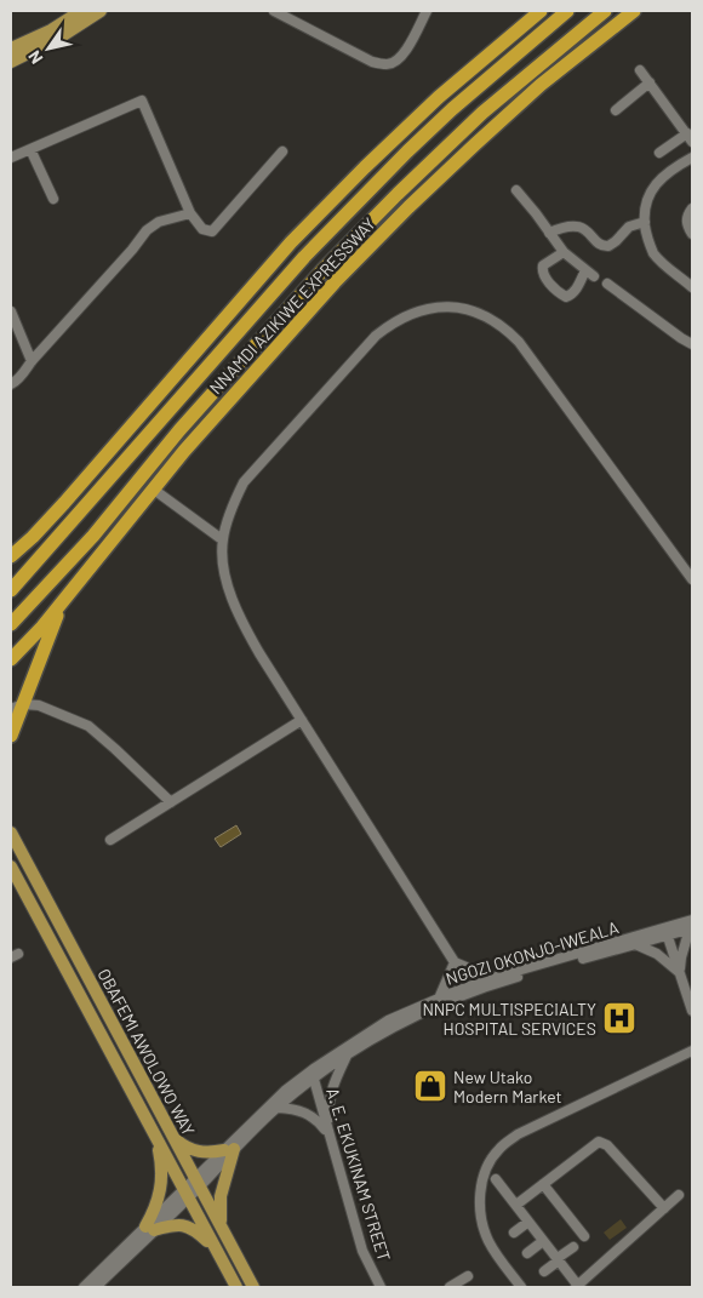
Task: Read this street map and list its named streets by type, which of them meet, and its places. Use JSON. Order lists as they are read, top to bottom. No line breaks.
{"streets":{"highway":["NNAMDI AZIKIWE EXPRESSWAY"],"main road":["OBAFEMI AWOLOWO WAY"],"street":["NGOZI OKONJO-IWEALA","A. E. EKUKINAM STREET"]},"crossings":[["NGOZI OKONJO-IWEALA","OBAFEMI AWOLOWO WAY"],["NGOZI OKONJO-IWEALA","A. E. EKUKINAM STREET"]],"places":{"hospital":["NNPC MULTISPECIALTY HOSPITAL SERVICES"],"shop":["New Utako Modern Market"]},"north":"bottom left"}
